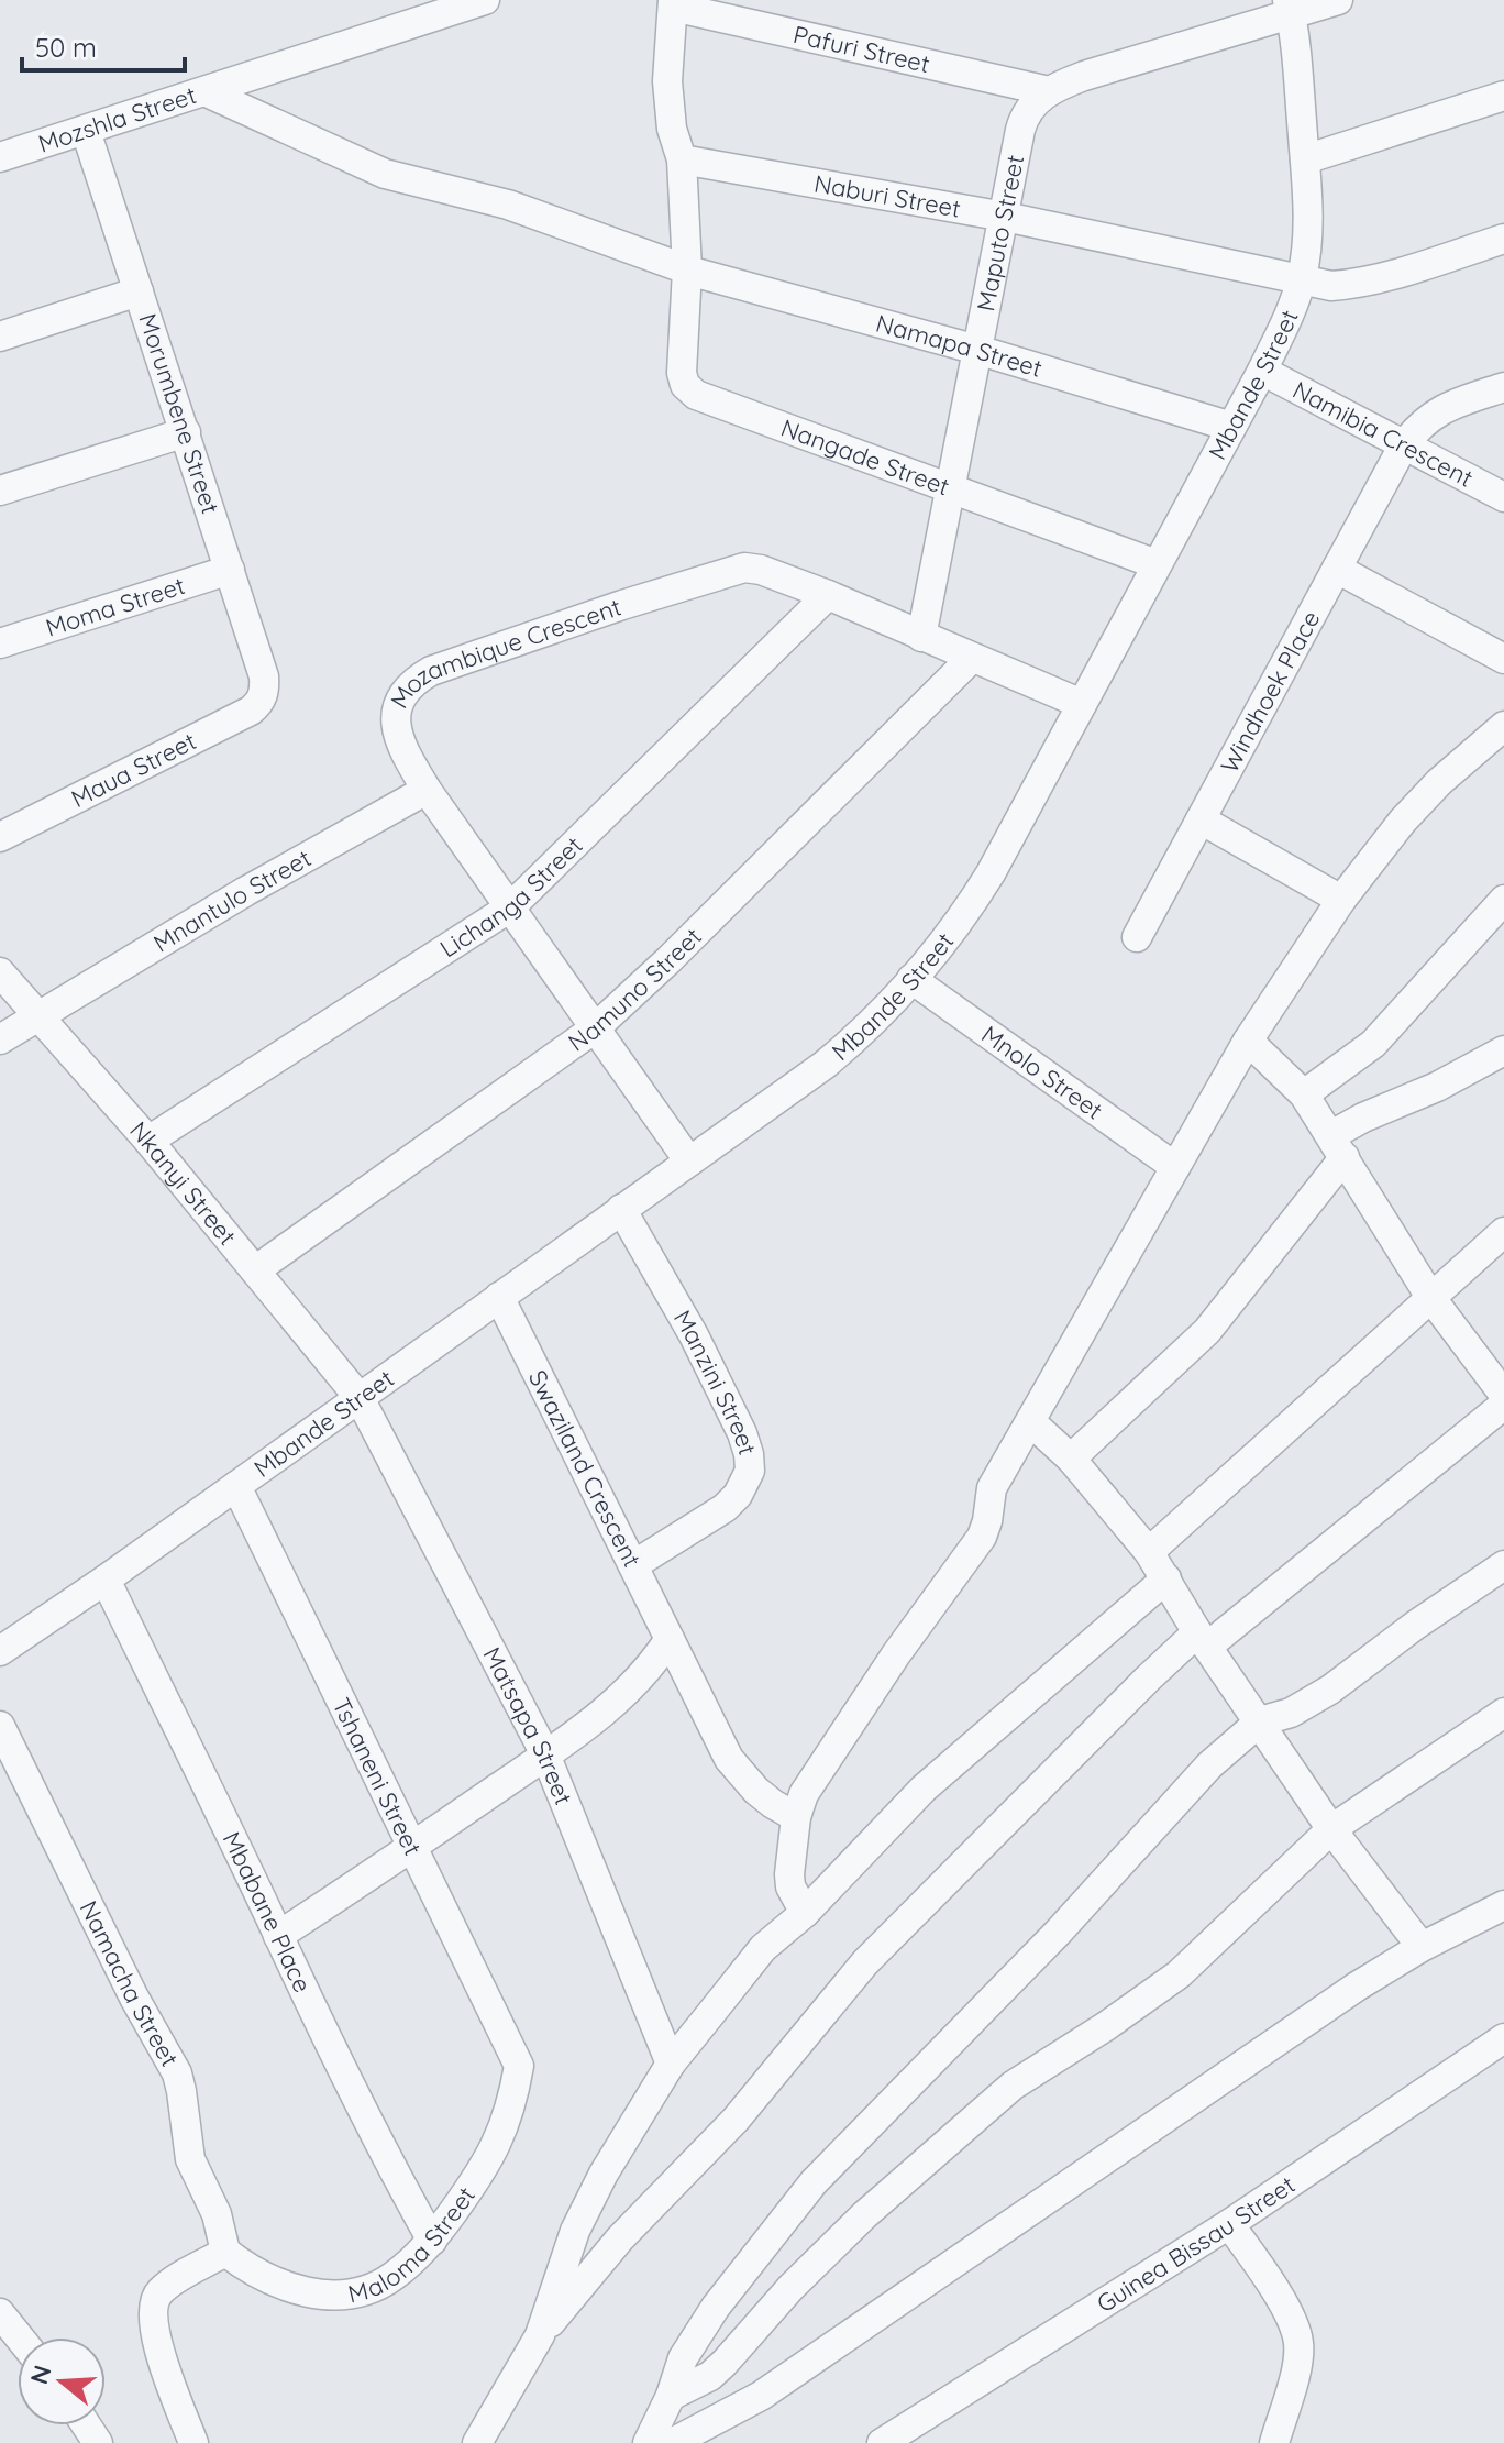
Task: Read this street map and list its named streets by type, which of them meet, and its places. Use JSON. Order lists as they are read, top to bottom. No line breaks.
{"streets":{"street":["Pafuri Street","Mozshla Street","Naburi Street","Maputo Street","Namapa Street","Mbande Street","Morumbene Street","Namibia Crescent","Nangade Street","Moma Street","Mozambique Crescent","Windhoek Place","Maua Street","Lichanga Street","Mnantulo Street","Namuno Street","Mnolo Street","Nkanyi Street","Manzini Street","Swaziland Crescent","Matsapa Street","Tshaneni Street","Mbabane Place","Namacha Street","Maloma Street","Guinea Bissau Street"]},"crossings":[["Pafuri Street","Maputo Street"],["Pafuri Street","Nangade Street"],["Mozshla Street","Namapa Street"],["Mozshla Street","Morumbene Street"],["Naburi Street","Maputo Street"],["Naburi Street","Mbande Street"],["Naburi Street","Nangade Street"],["Maputo Street","Namapa Street"],["Maputo Street","Mbande Street"],["Maputo Street","Nangade Street"],["Maputo Street","Mozambique Crescent"],["Namapa Street","Mbande Street"],["Namapa Street","Nangade Street"],["Mbande Street","Namibia Crescent"],["Mbande Street","Nangade Street"],["Mbande Street","Mozambique Crescent"],["Mbande Street","Mnolo Street"],["Mbande Street","Nkanyi Street"],["Mbande Street","Manzini Street"],["Mbande Street","Swaziland Crescent"],["Mbande Street","Matsapa Street"],["Mbande Street","Tshaneni Street"],["Mbande Street","Mbabane Place"],["Morumbene Street","Moma Street"],["Morumbene Street","Maua Street"],["Namibia Crescent","Windhoek Place"],["Mozambique Crescent","Lichanga Street"],["Mozambique Crescent","Mnantulo Street"],["Mozambique Crescent","Namuno Street"],["Lichanga Street","Nkanyi Street"],["Mnantulo Street","Nkanyi Street"],["Namuno Street","Nkanyi Street"],["Nkanyi Street","Matsapa Street"],["Manzini Street","Swaziland Crescent"],["Tshaneni Street","Maloma Street"],["Mbabane Place","Maloma Street"],["Namacha Street","Maloma Street"]],"scale_bar":"50 m","north":"left"}
